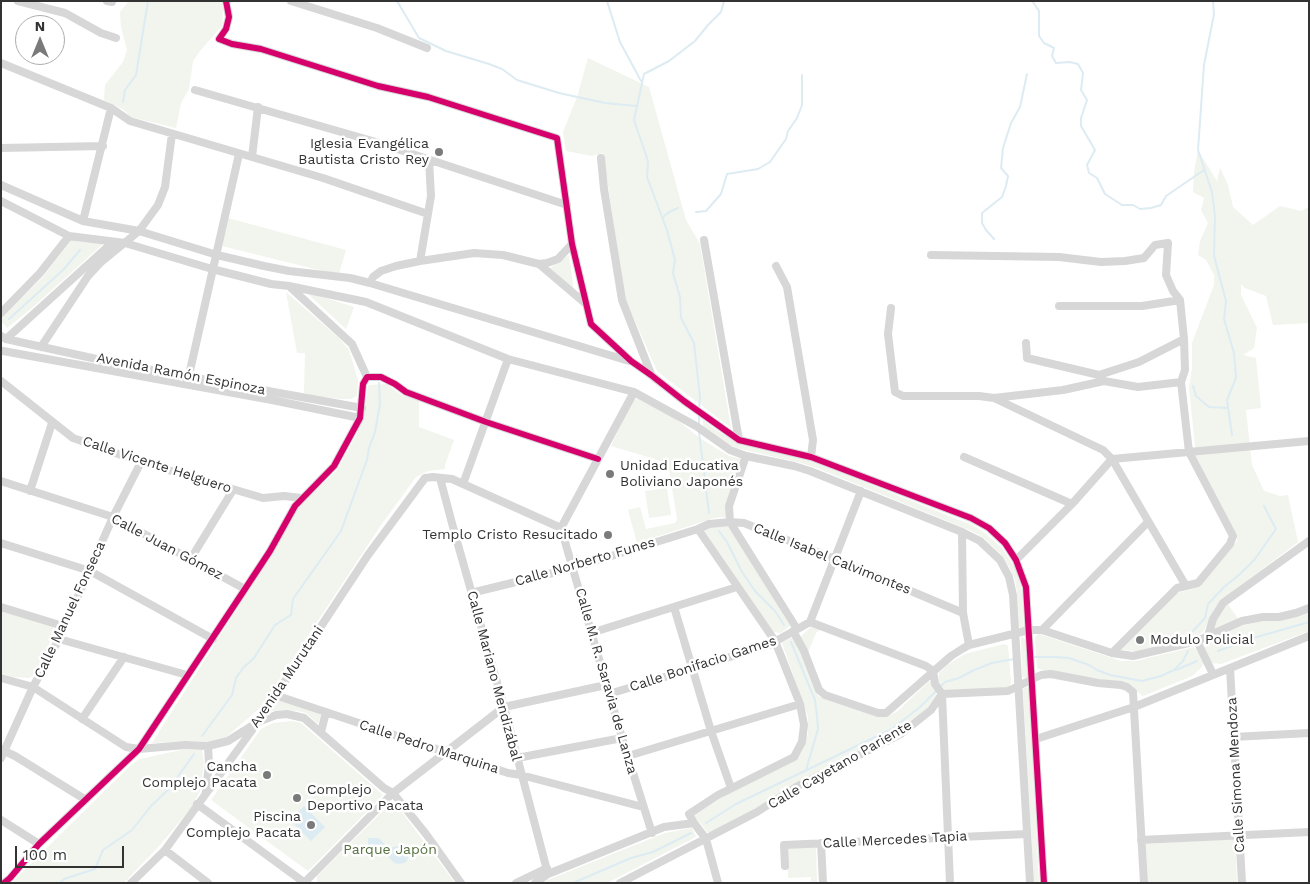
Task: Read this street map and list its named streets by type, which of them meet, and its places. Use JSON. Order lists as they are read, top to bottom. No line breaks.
{"streets":{"street":["Avenida Ramón Espinoza","Calle Vicente Helguero","Calle Juan Gómez","Calle Isabel Calvimontes","Calle Norberto Funes","Calle Manuel Fonseca","Calle Bonifacio Games","Calle Mariano Mendizábal","Avenida Murutani","Calle M. R. Saravia de Lanza","Calle Pedro Marquina","Calle Cayetano Pariente","Calle Simona Mendoza","Calle Mercedes Tapia"]},"crossings":[["Calle Vicente Helguero","Calle Manuel Fonseca"],["Calle Juan Gómez","Calle Manuel Fonseca"],["Calle Isabel Calvimontes","Calle Norberto Funes"],["Calle Norberto Funes","Calle Mariano Mendizábal"],["Calle Norberto Funes","Calle M. R. Saravia de Lanza"],["Calle Bonifacio Games","Calle M. R. Saravia de Lanza"],["Calle Mariano Mendizábal","Avenida Murutani"],["Calle Mariano Mendizábal","Calle Pedro Marquina"],["Avenida Murutani","Calle Pedro Marquina"],["Calle M. R. Saravia de Lanza","Calle Pedro Marquina"]],"parks":["Parque Japón"],"places":["Iglesia Evangélica Bautista Cristo Rey","Unidad Educativa Boliviano Japonés","Templo Cristo Resucitado","Modulo Policial","Cancha Complejo Pacata","Complejo Deportivo Pacata","Piscina Complejo Pacata"],"scale_bar":"100 m","north":"top"}
